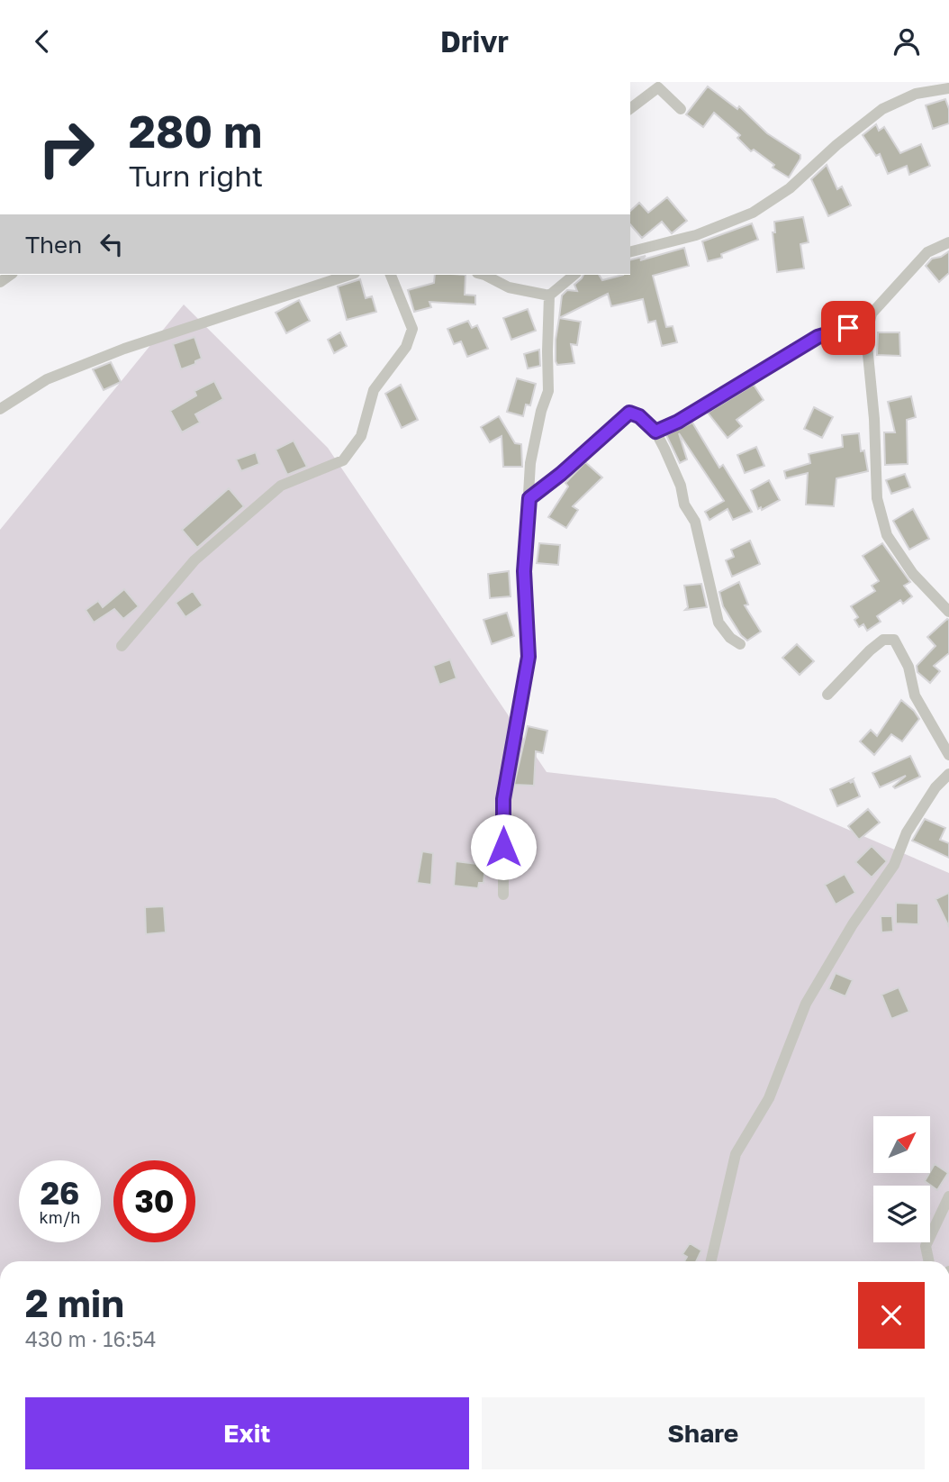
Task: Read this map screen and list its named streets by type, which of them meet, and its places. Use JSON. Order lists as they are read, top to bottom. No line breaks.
{"north":"top right","page":{"header":"Drivr","turn":["280 m","Turn right"],"then":"Then","speed":"26 km/h","limit":"30","heading":["2 min","430 m · 16:54"],"buttons":["Exit","Share"]}}
